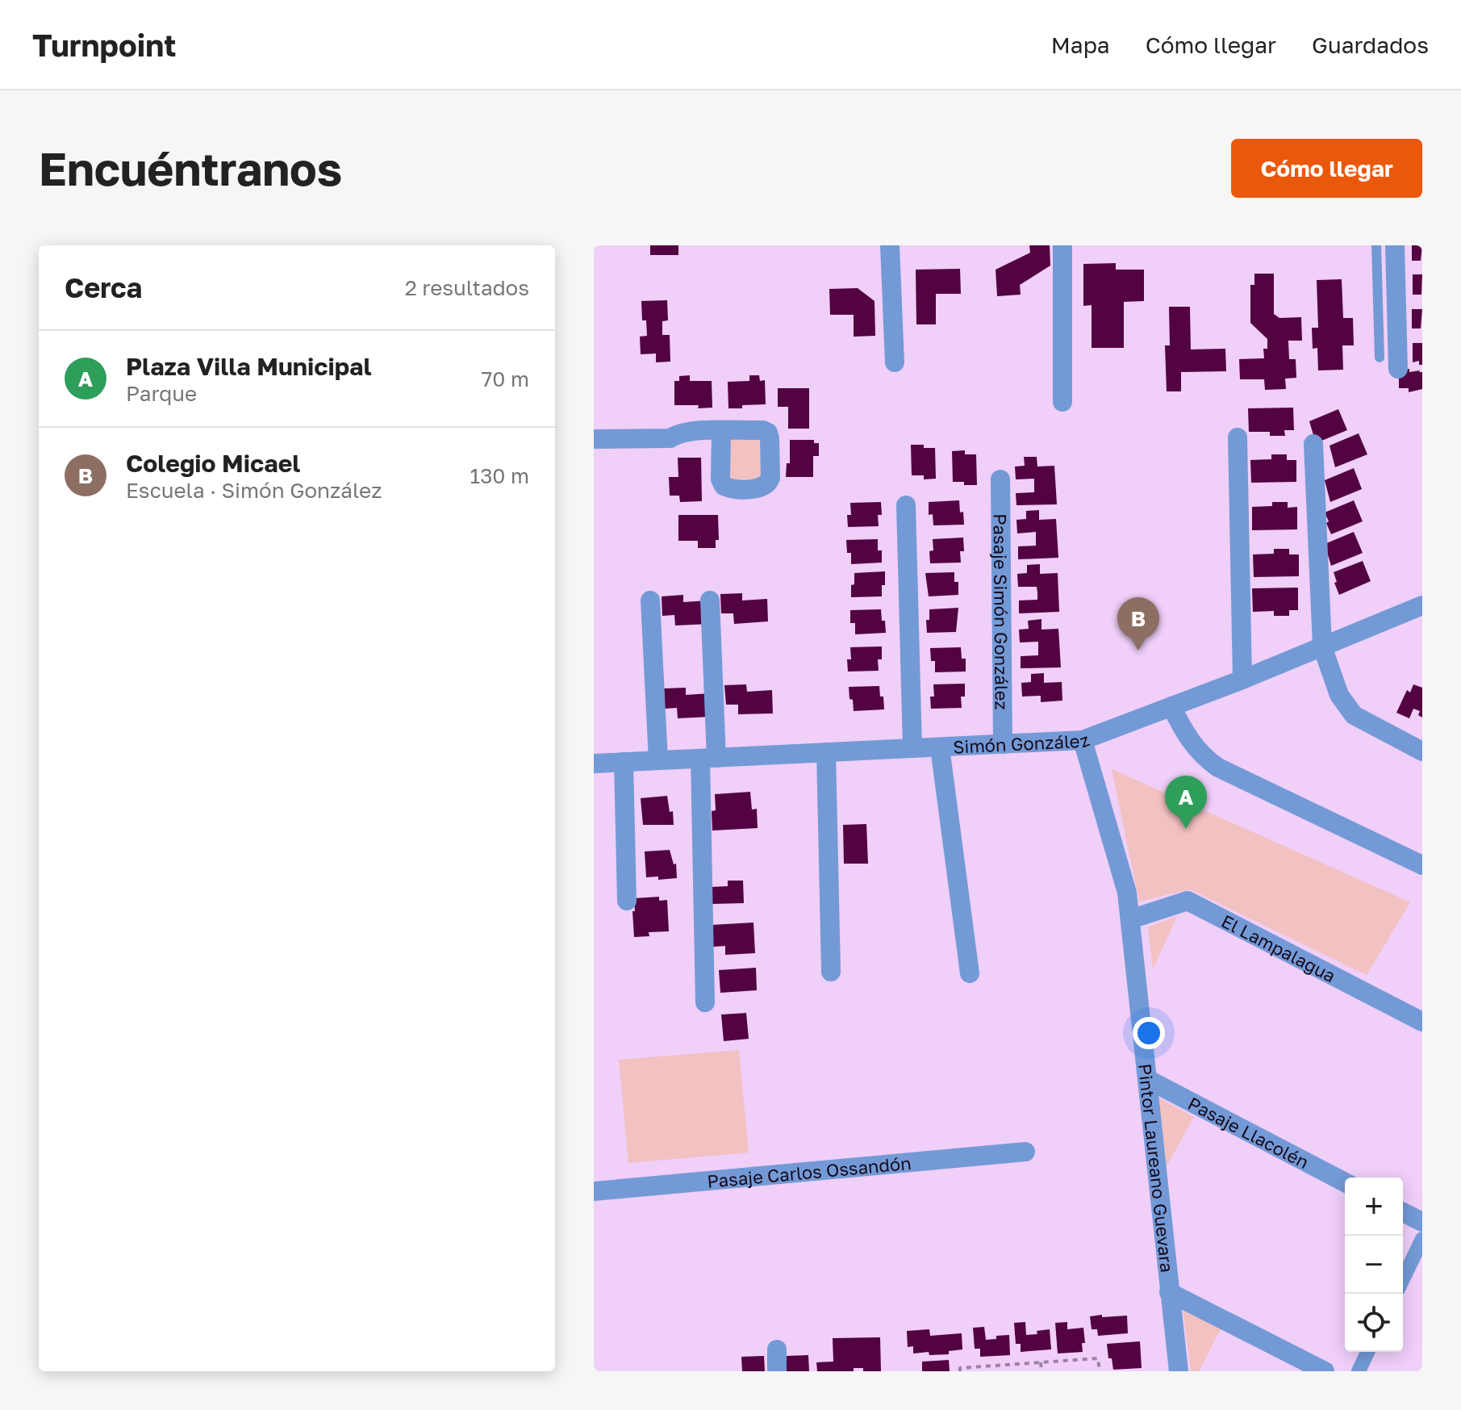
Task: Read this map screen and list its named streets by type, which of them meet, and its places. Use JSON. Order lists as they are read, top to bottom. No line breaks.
{"streets":{"street":["Pasaje Simón González","Simón González","El Lampalagua","Pasaje Llacolén","Pintor Laureano Guevara","Pasaje Carlos Ossandón"]},"crossings":[["Pasaje Simón González","Simón González"],["Simón González","Pintor Laureano Guevara"],["El Lampalagua","Pintor Laureano Guevara"],["Pasaje Llacolén","Pintor Laureano Guevara"]],"page":{"header":"Turnpoint","nav":["Mapa","Cómo llegar","Guardados"],"buttons":"Cómo llegar","title":"Encuéntranos","heading":["Cerca","2 resultados"],"list":[{"mark":"A","name":"Plaza Villa Municipal","note":"Parque","value":"70 m"},{"mark":"B","name":"Colegio Micael","note":"Escuela · Simón González","value":"130 m"}],"pins":["B","A"],"map_buttons":["+","−"]}}
